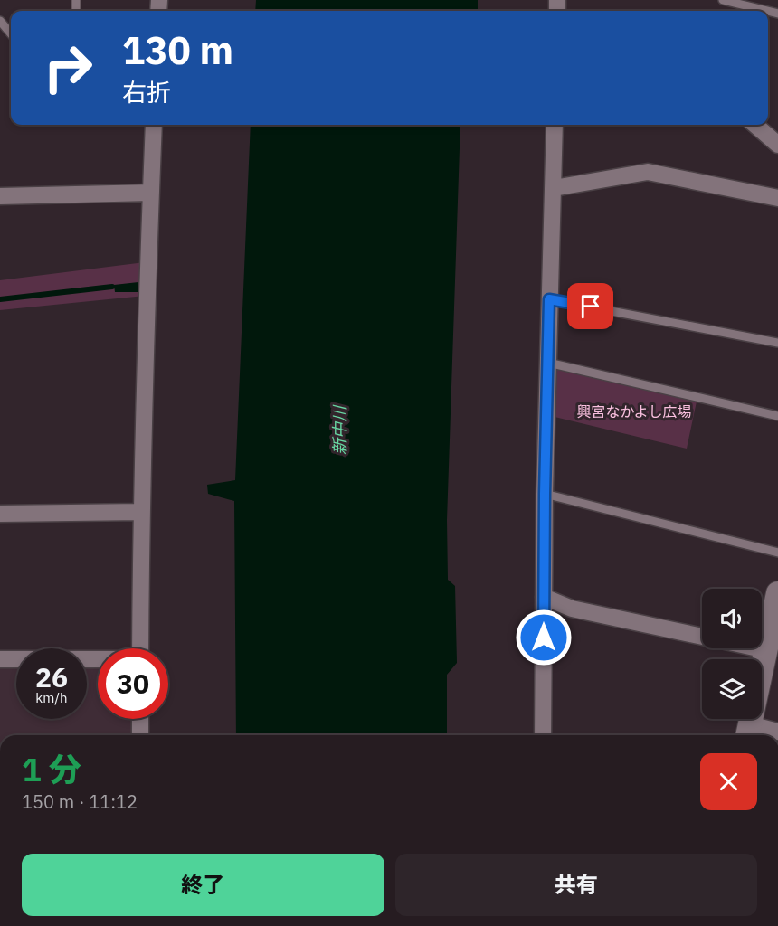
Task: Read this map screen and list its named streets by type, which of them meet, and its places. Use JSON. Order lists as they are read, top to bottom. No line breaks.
{"water":["新中川"],"parks":["興宮なかよし広場"],"page":{"turn":["130 m","右折"],"speed":"26 km/h","limit":"30","heading":["1 分","150 m · 11:12"],"buttons":["終了","共有"]}}
